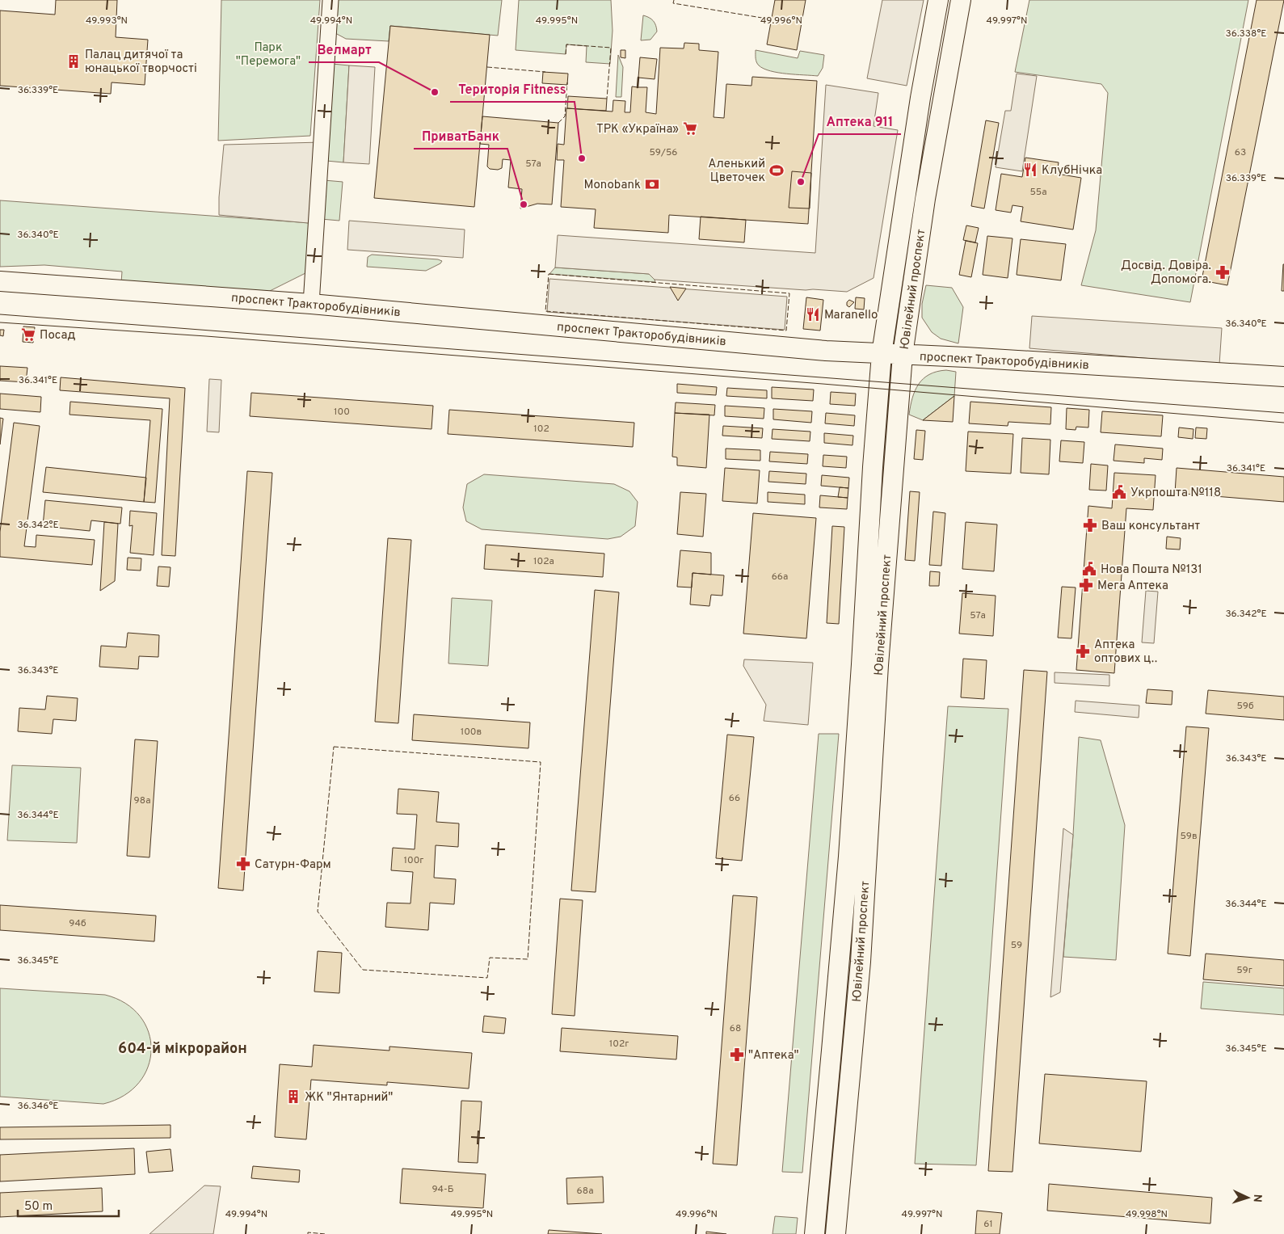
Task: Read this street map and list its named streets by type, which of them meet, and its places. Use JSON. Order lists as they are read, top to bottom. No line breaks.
{"streets":{"main road":["Ювілейний проспект","проспект Тракторобудівників"]},"crossings":[["Ювілейний проспект","проспект Тракторобудівників"]],"districts":["604-й мікрорайон"],"parks":["Парк \"Перемога\""],"places":{"building":["Палац дитячої та юнацької творчості","ЖК \"Янтарний\""],"other":["Велмарт","Територія Fitness","Аптека 911","ПриватБанк"],"supermarket":["ТРК «Україна»","Посад"],"restaurant":["КлубНічка","Maranello"],"sports":["Аленький Цветочек"],"bank":["Monobank"],"pharmacy":["Досвід. Довіра. Допомога.","Ваш консультант","Мега Аптека","Аптека оптових ц‥","Сатурн-Фарм","\"Аптека\""],"public building":["Укрпошта №118","Нова Пошта №131"]},"house_numbers":["59/56","63","57а","55а","100","102","102а","66а","57а","59б","100в","66","98а","59в","100г","94б","59","59г","68","102г","94-Б","68а","61"],"scale_bar":"50 m","north":"right","coordinates":["49.993°N","49.994°N","49.995°N","49.996°N","49.997°N","36.338°E","36.339°E","36.340°E","36.341°E","36.342°E","36.343°E","36.344°E","36.345°E","36.346°E","49.998°N"]}
